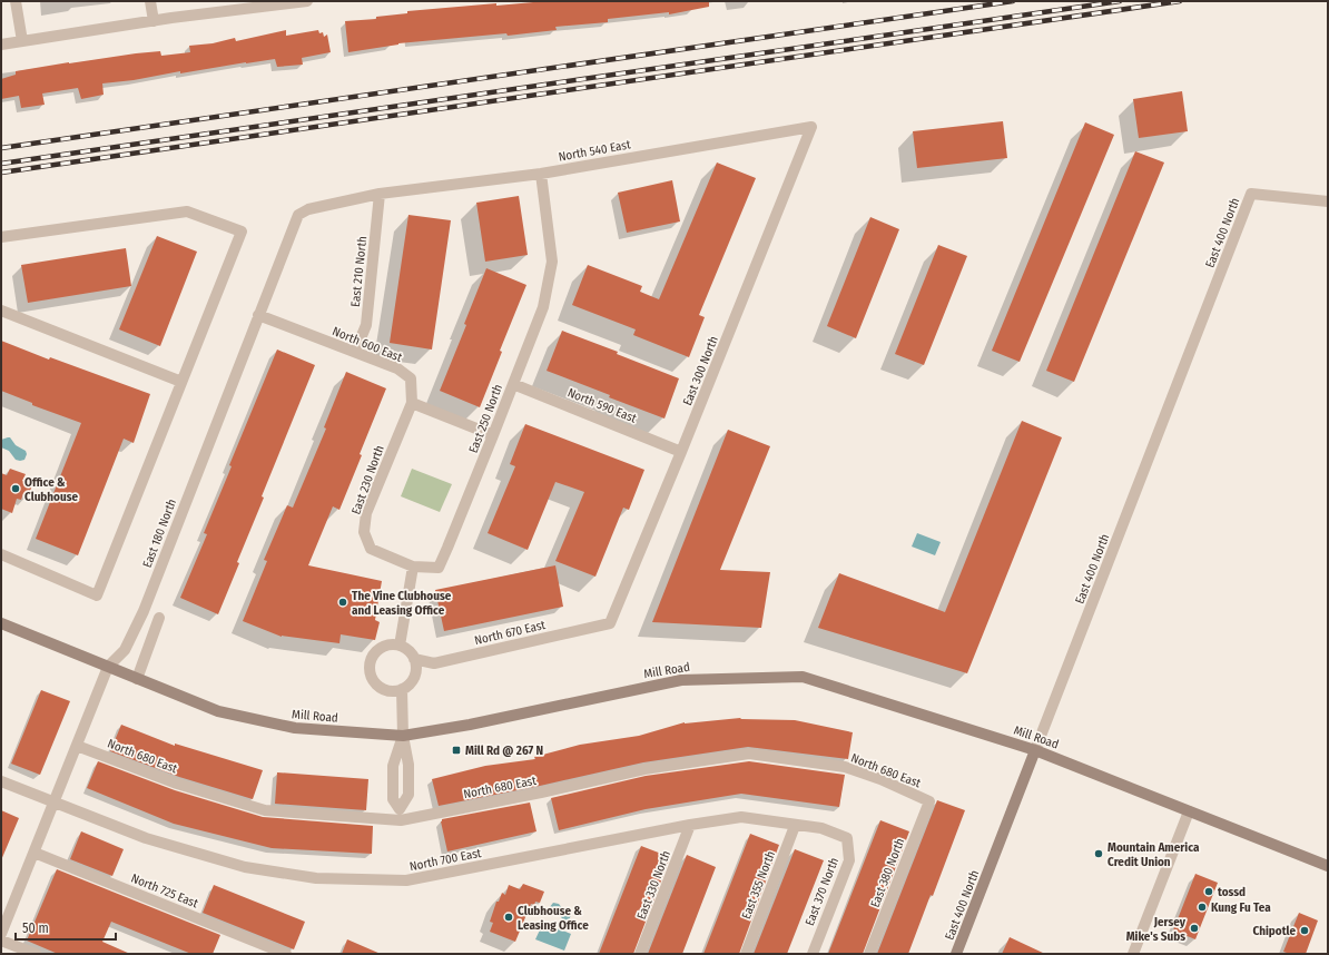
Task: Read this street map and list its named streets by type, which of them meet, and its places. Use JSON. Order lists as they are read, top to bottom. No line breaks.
{"streets":{"main road":["East 400 North","Mill Road"],"street":["North 540 East","East 210 North","North 600 East","East 300 North","North 590 East","East 250 North","East 230 North","East 180 North","North 670 East","North 680 East","North 700 East","East 380 North","East 330 North","East 355 North","North 725 East","East 370 North"]},"crossings":[["North 540 East","East 210 North"],["North 540 East","East 300 North"],["North 540 East","East 250 North"],["North 540 East","East 180 North"],["East 400 North","Mill Road"],["East 210 North","North 600 East"],["East 210 North","East 180 North"],["North 600 East","East 230 North"],["North 600 East","East 180 North"],["East 300 North","North 590 East"],["East 300 North","North 670 East"],["North 590 East","East 250 North"],["East 250 North","East 230 North"],["East 180 North","Mill Road"],["East 180 North","North 680 East"],["East 180 North","North 700 East"],["East 180 North","North 725 East"],["North 680 East","East 380 North"],["North 700 East","East 330 North"],["North 700 East","East 355 North"],["North 700 East","East 370 North"]],"places":{"other":["Office & Clubhouse","The Vine Clubhouse and Leasing Office","Mountain America Credit Union","tossd","Kung Fu Tea","Clubhouse & Leasing Office","Jersey Mike's Subs","Chipotle"],"transit":["Mill Rd @ 267 N"]},"scale_bar":"50 m"}
